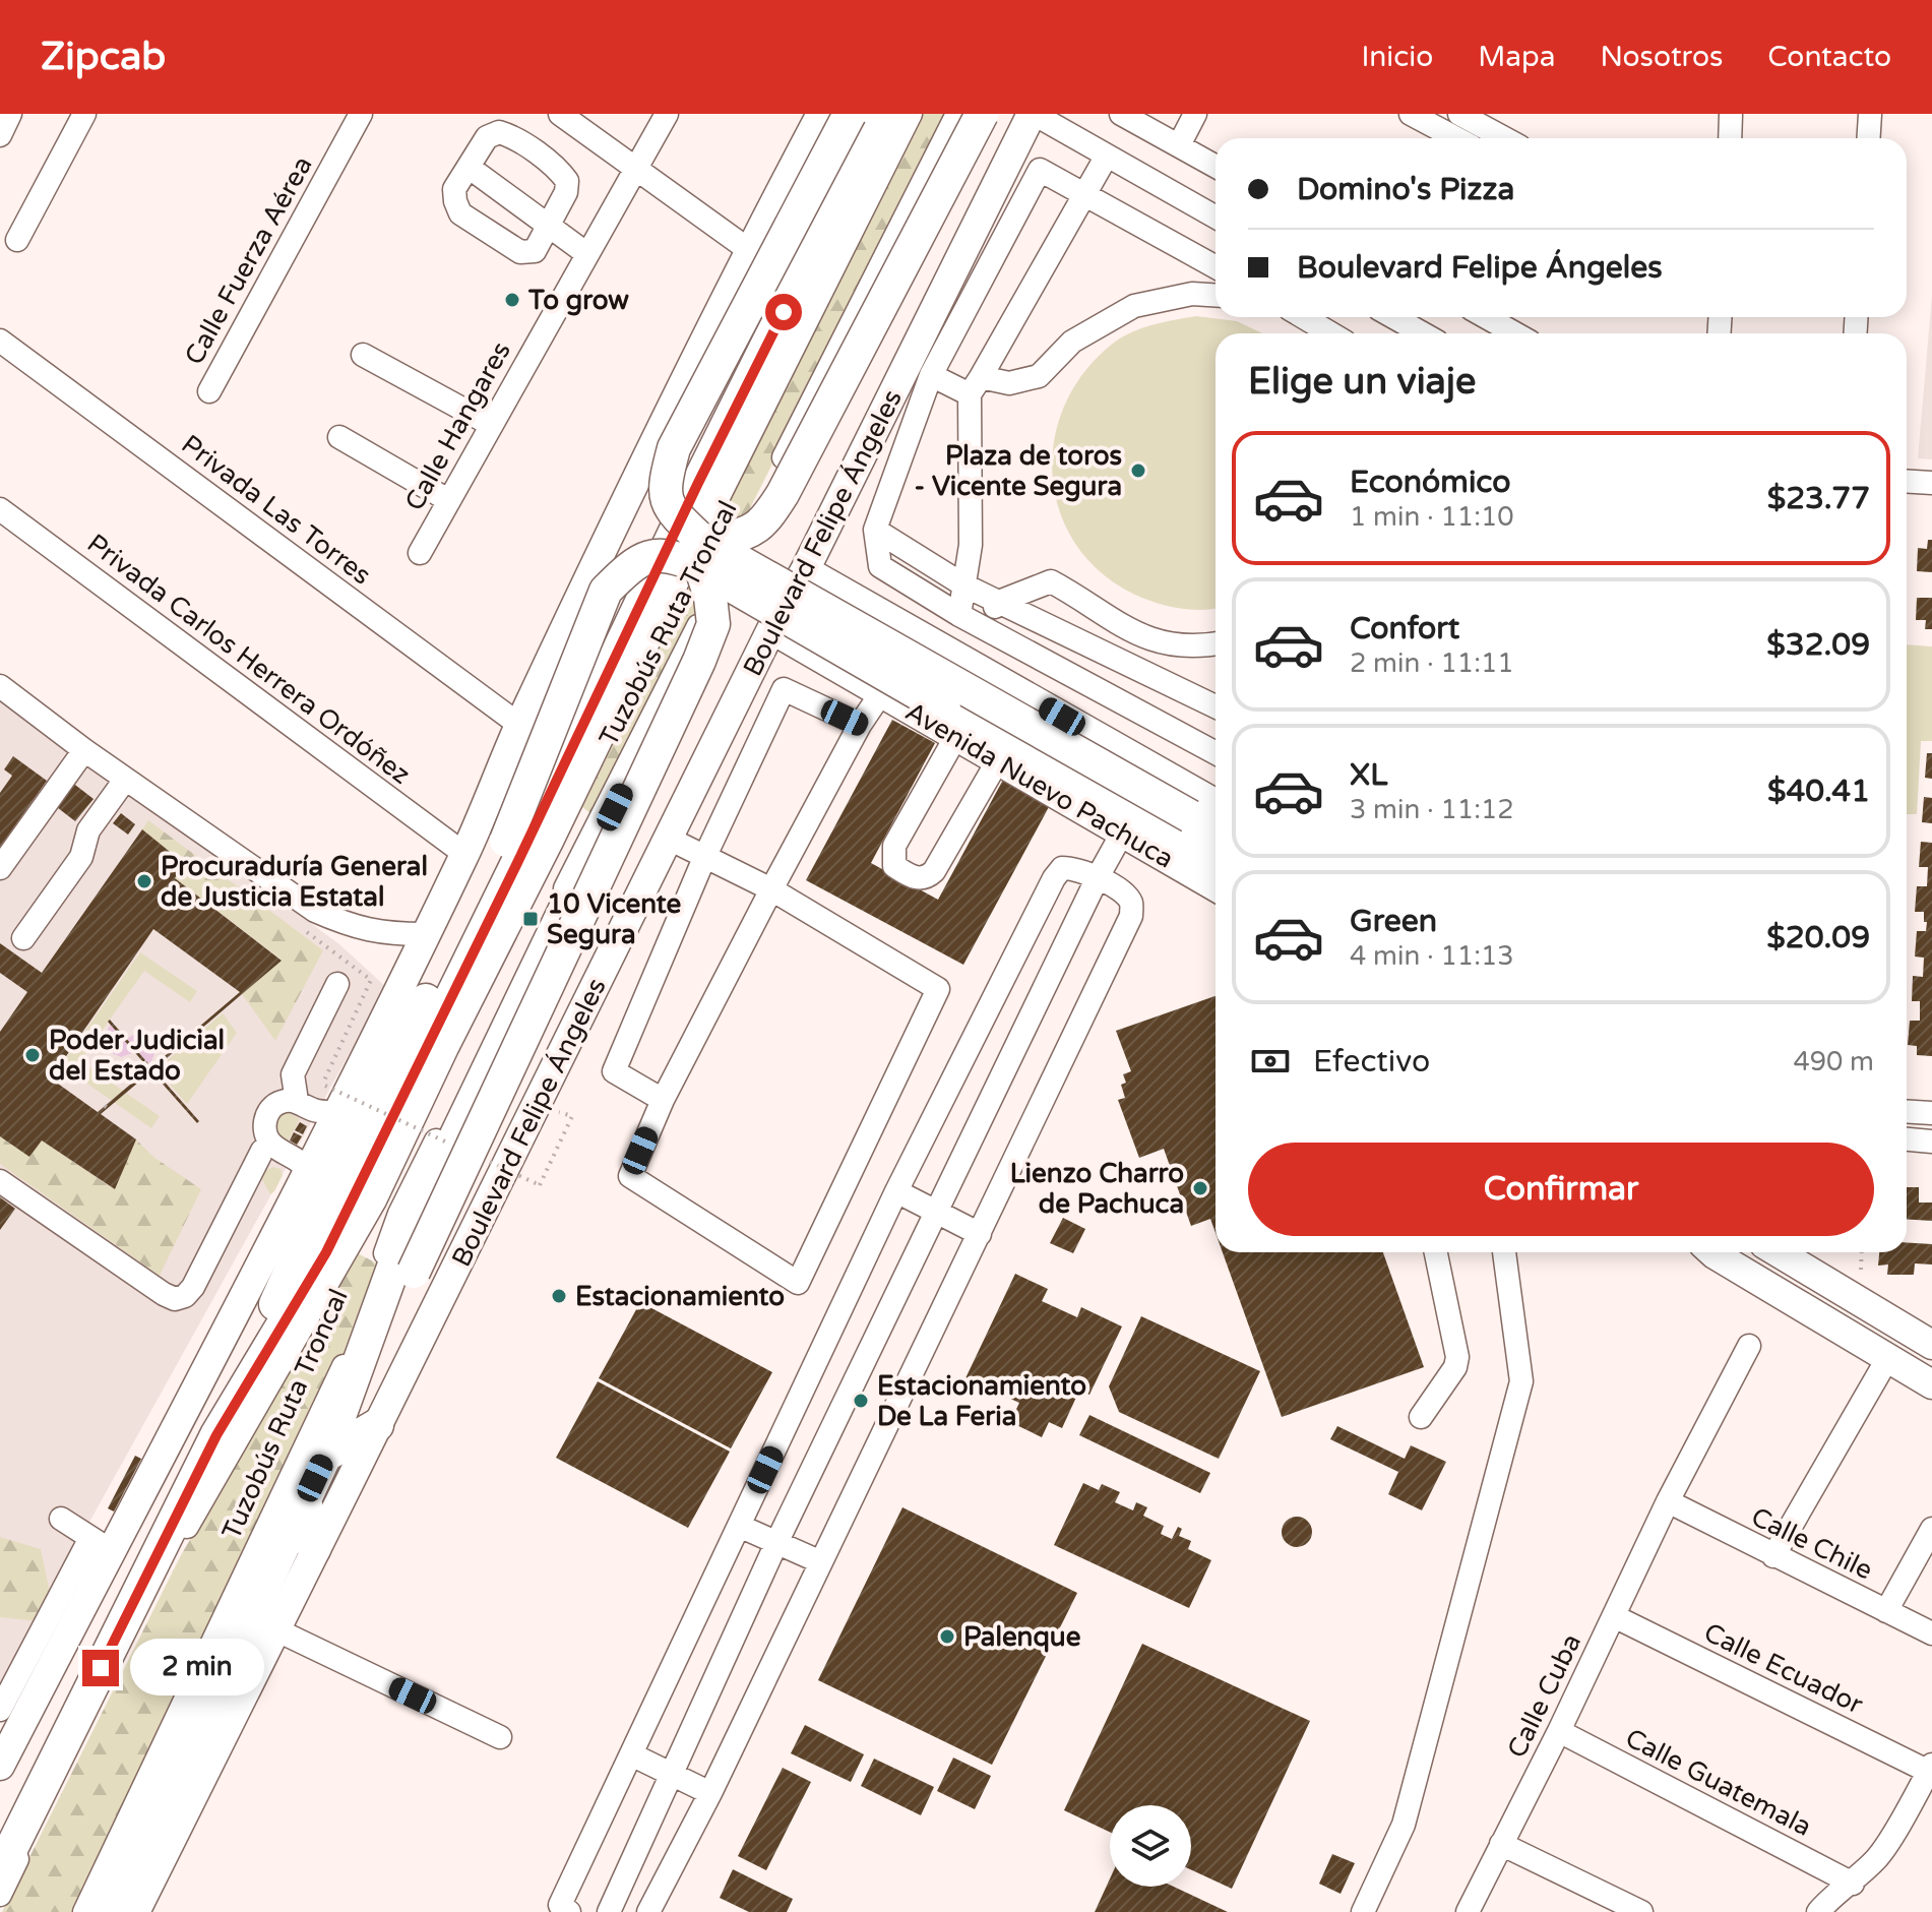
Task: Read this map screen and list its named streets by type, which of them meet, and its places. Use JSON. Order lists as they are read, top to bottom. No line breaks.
{"streets":{"main road":["Boulevard Felipe Ángeles","Avenida Nuevo Pachuca"],"street":["Calle Fuerza Aérea","Calle Hangares","Privada Las Torres","Tuzobús Ruta Troncal","Privada Carlos Herrera Ordóñez","Calle Chile","Calle Ecuador","Calle Cuba","Calle Guatemala"]},"crossings":[["Boulevard Felipe Ángeles","Avenida Nuevo Pachuca"],["Calle Chile","Calle Cuba"],["Calle Ecuador","Calle Cuba"],["Calle Cuba","Calle Guatemala"]],"places":{"other":["To grow","Plaza de toros - Vicente Segura","Procuraduría General de Justicia Estatal","Poder Judicial del Estado","Lienzo Charro de Pachuca","Estacionamiento","Estacionamiento De La Feria","Palenque"],"transit":["10 Vicente Segura"]},"page":{"header":"Zipcab","nav":["Inicio","Mapa","Nosotros","Contacto"],"banner":["Domino's Pizza","Boulevard Felipe Ángeles"],"heading":"Elige un viaje","list":[{"name":"Económico","note":"1 min · 11:10","value":"$23.77"},{"name":"Confort","note":"2 min · 11:11","value":"$32.09"},{"name":"XL","note":"3 min · 11:12","value":"$40.41"},{"name":"Green","note":"4 min · 11:13","value":"$20.09"}],"pay":["Efectivo","490 m"],"buttons":"Confirmar","bubble":"2 min"}}
